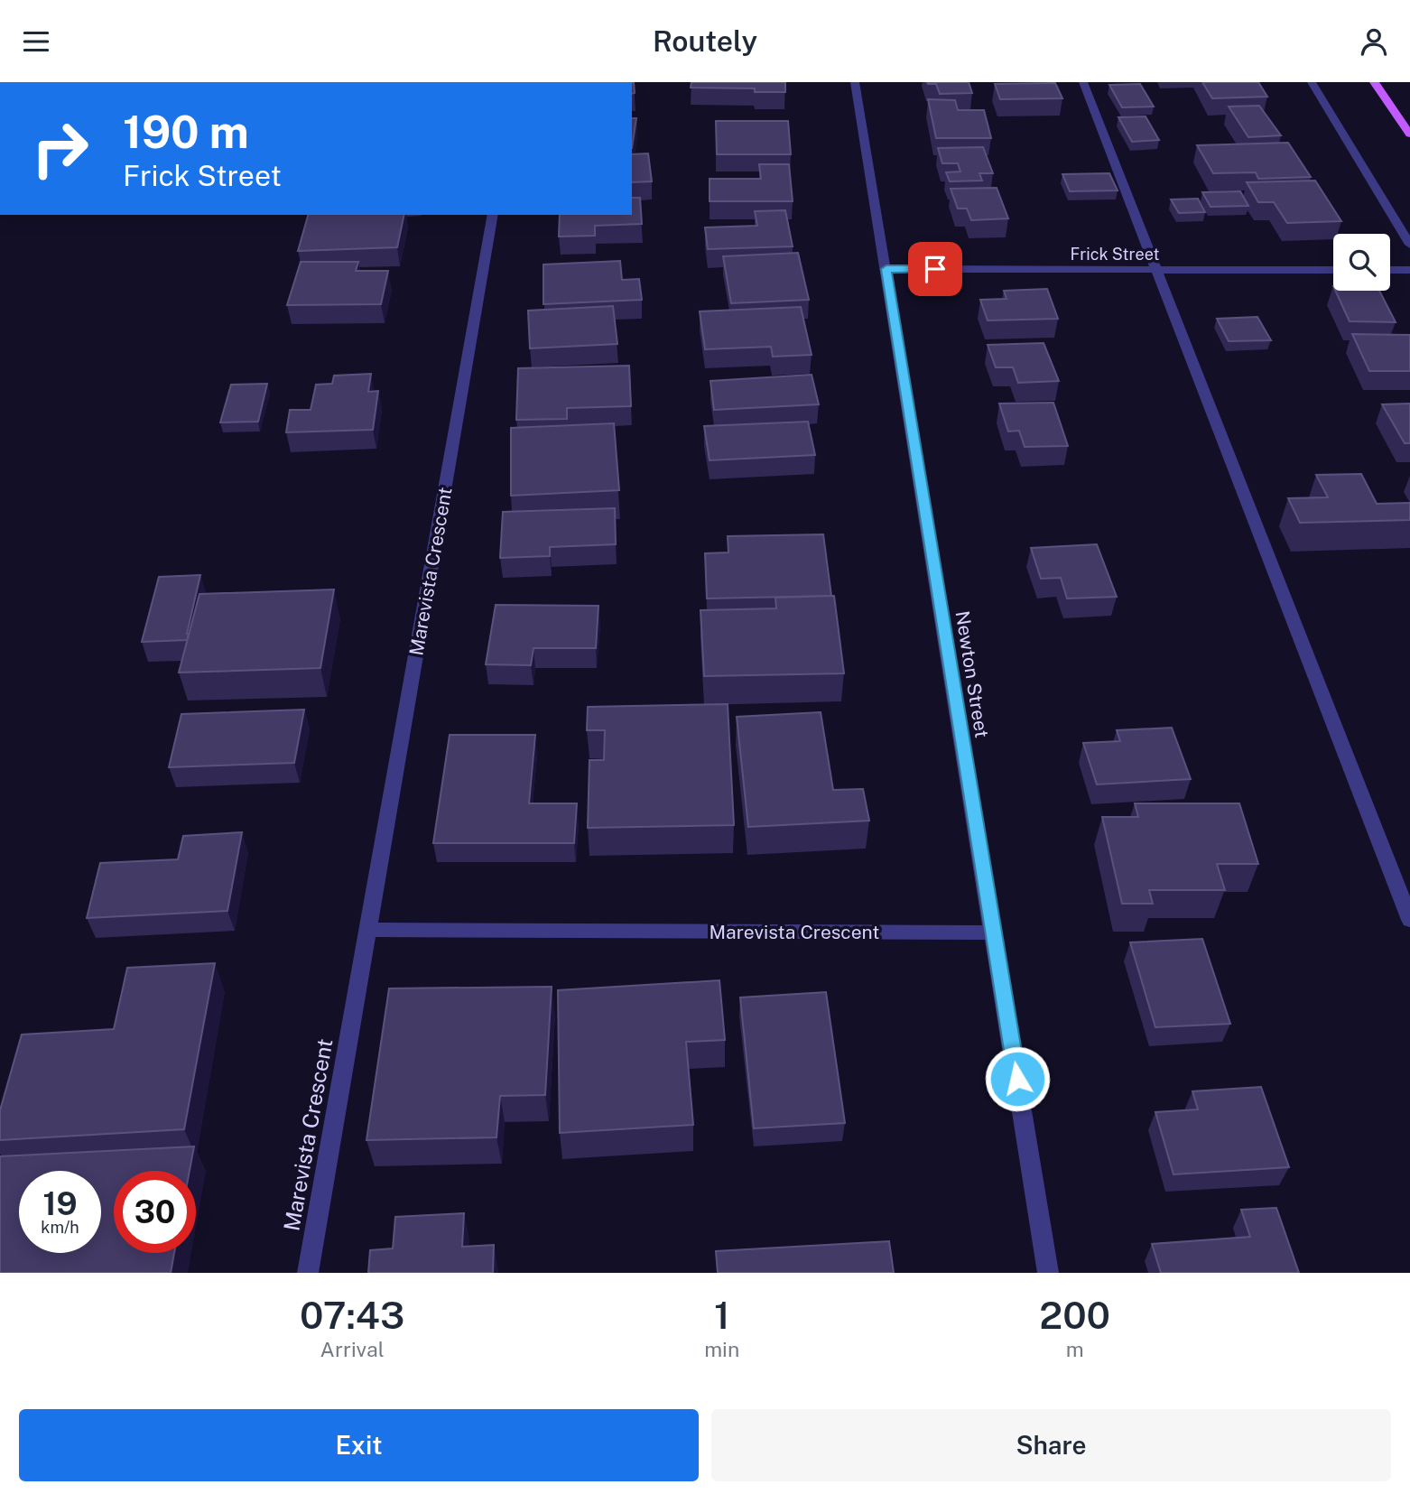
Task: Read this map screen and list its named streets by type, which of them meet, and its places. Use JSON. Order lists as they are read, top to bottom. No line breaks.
{"streets":{"street":["Frick Street","Marevista Crescent","Newton Street"]},"crossings":[["Frick Street","Newton Street"],["Marevista Crescent","Newton Street"]],"page":{"header":"Routely","turn":["190 m","Frick Street"],"speed":"19 km/h","limit":"30","eta":["07:43","Arrival","1","min","200","m"],"buttons":["Exit","Share"]}}
